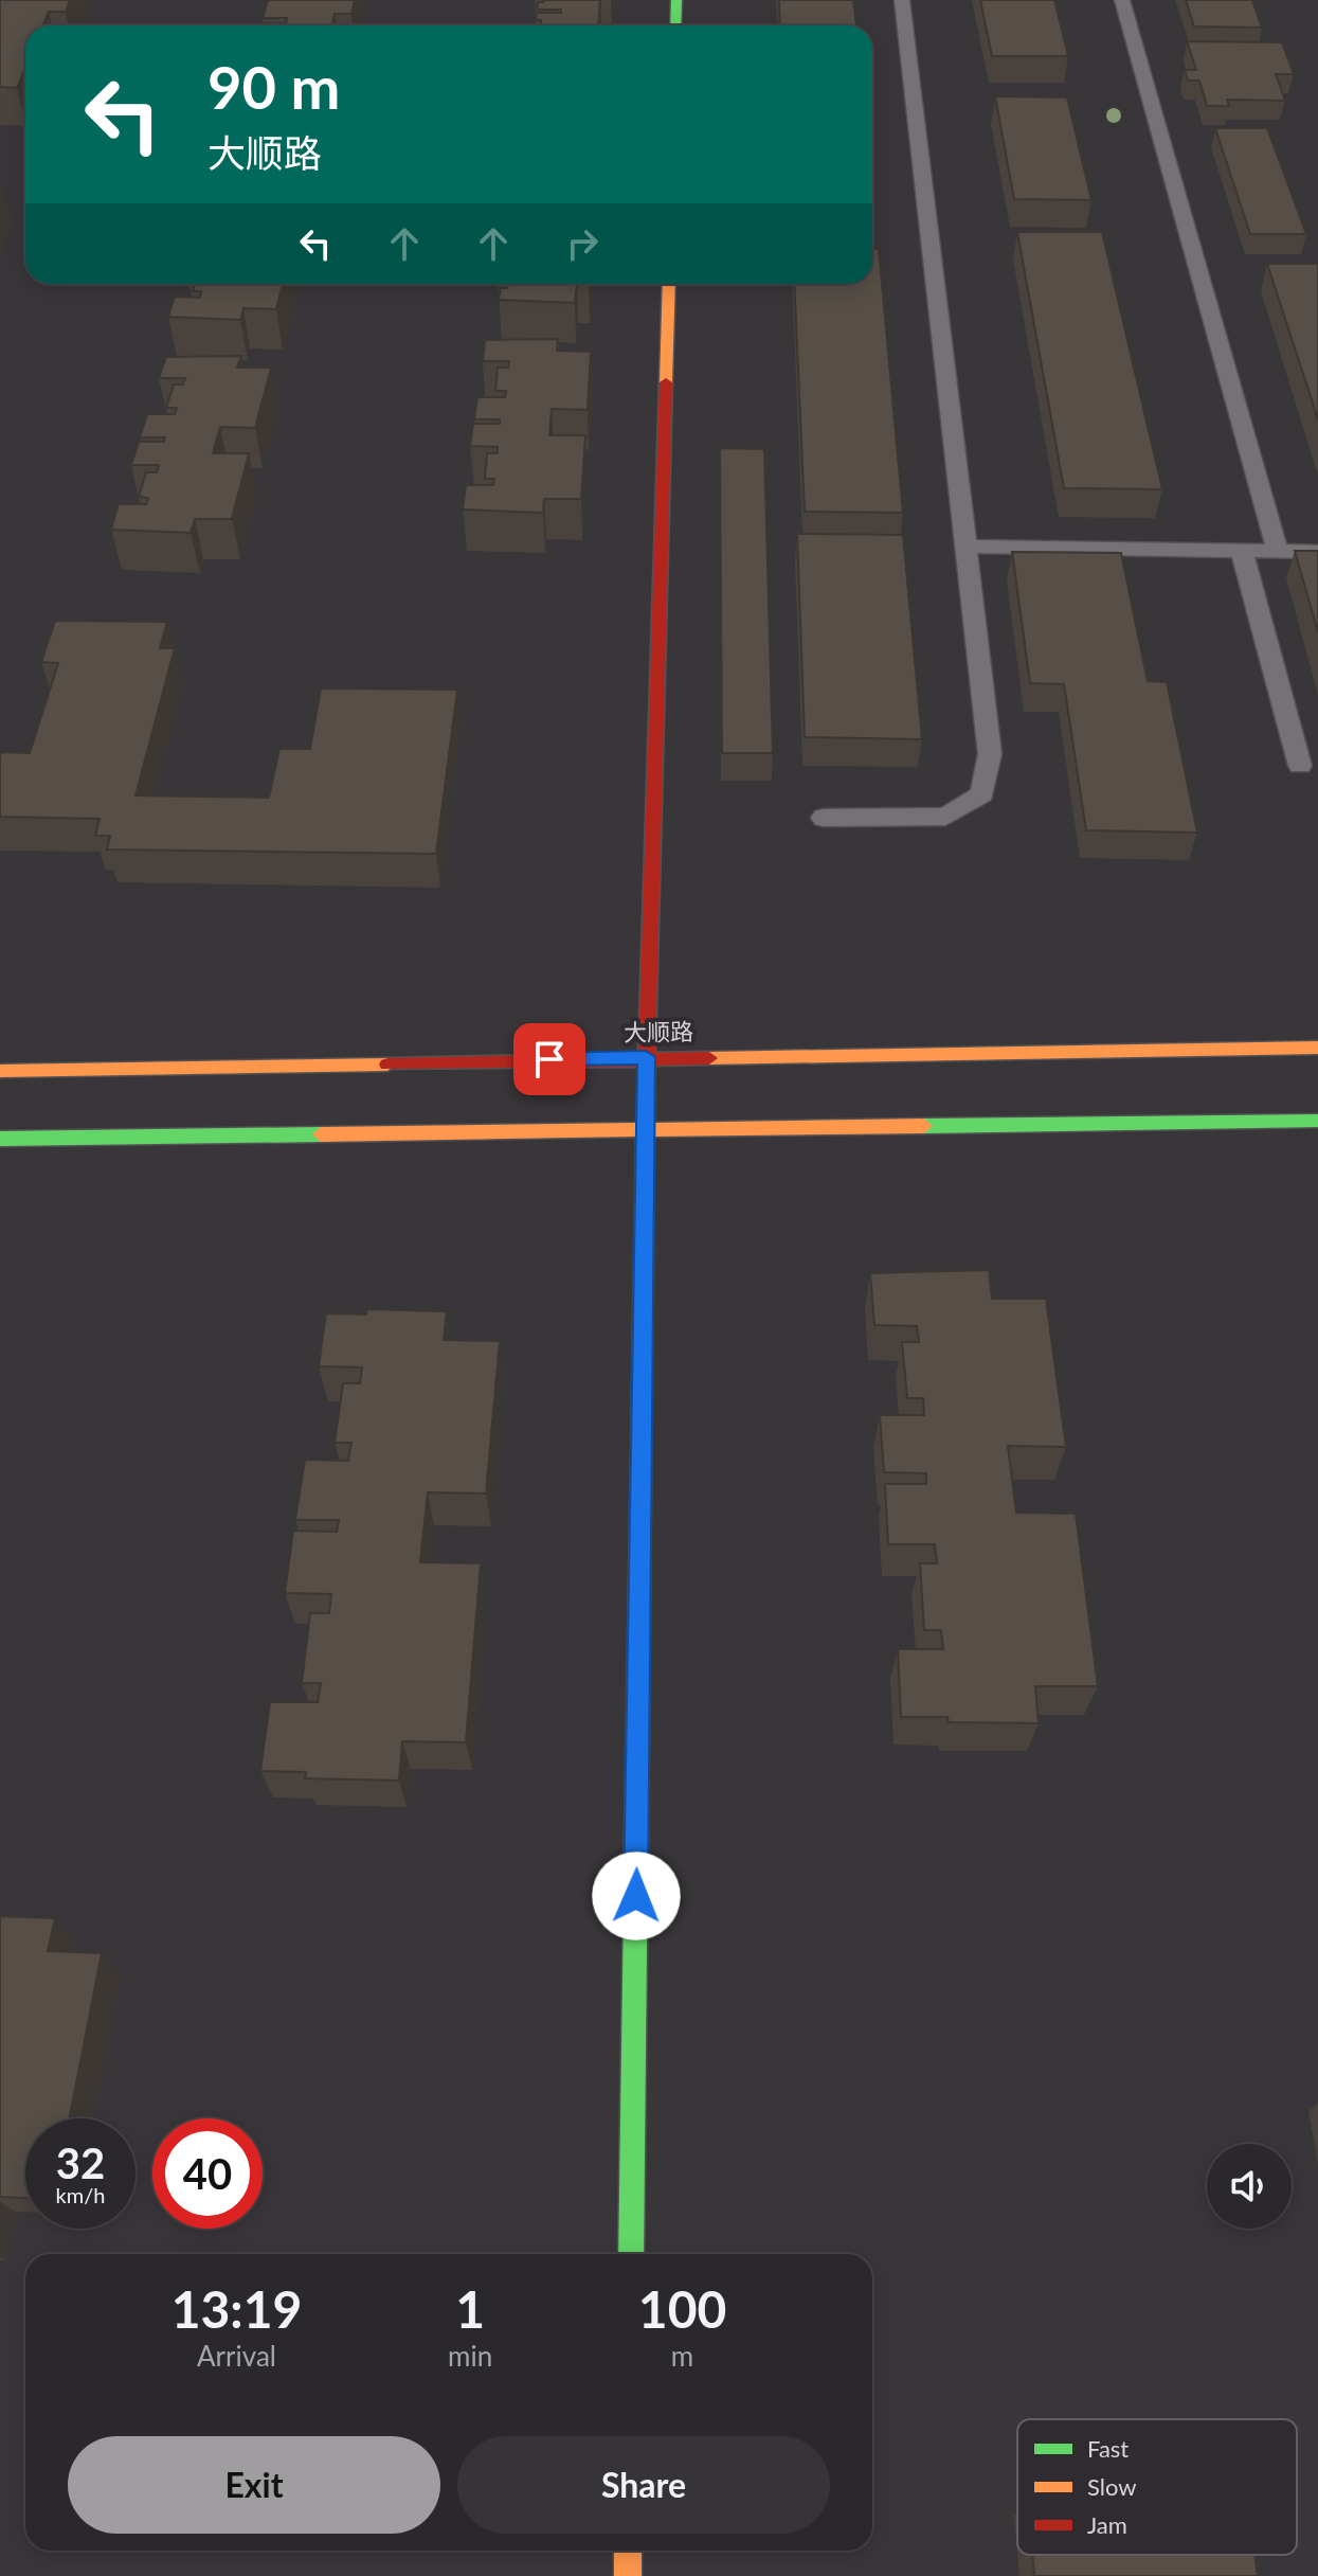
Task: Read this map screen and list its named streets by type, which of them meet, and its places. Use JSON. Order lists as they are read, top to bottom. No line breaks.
{"streets":{"street":["大顺路"]},"legend":["Fast","Slow","Jam"],"page":{"turn":["90 m","大顺路"],"speed":"32 km/h","limit":"40","eta":["13:19","Arrival","1","min","100","m"],"buttons":["Exit","Share"]}}
